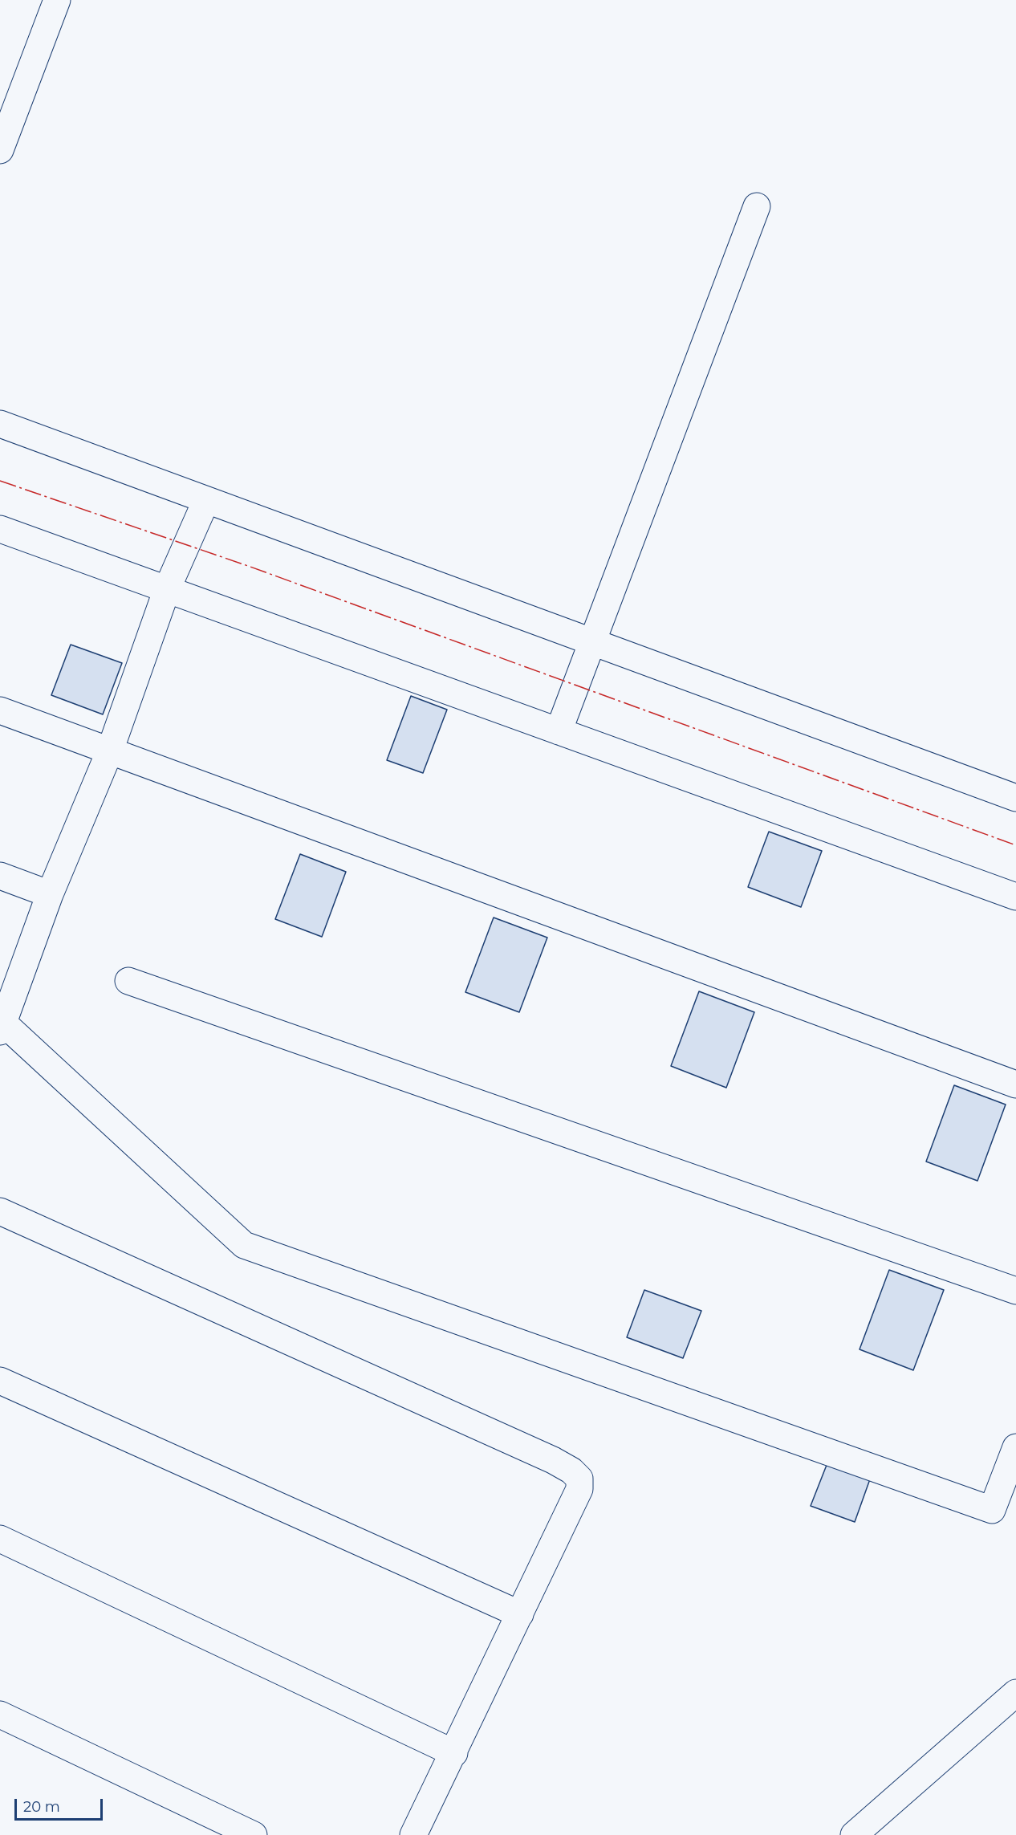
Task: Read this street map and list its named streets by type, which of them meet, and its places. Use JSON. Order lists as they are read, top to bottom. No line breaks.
{"scale_bar":"20 m"}
